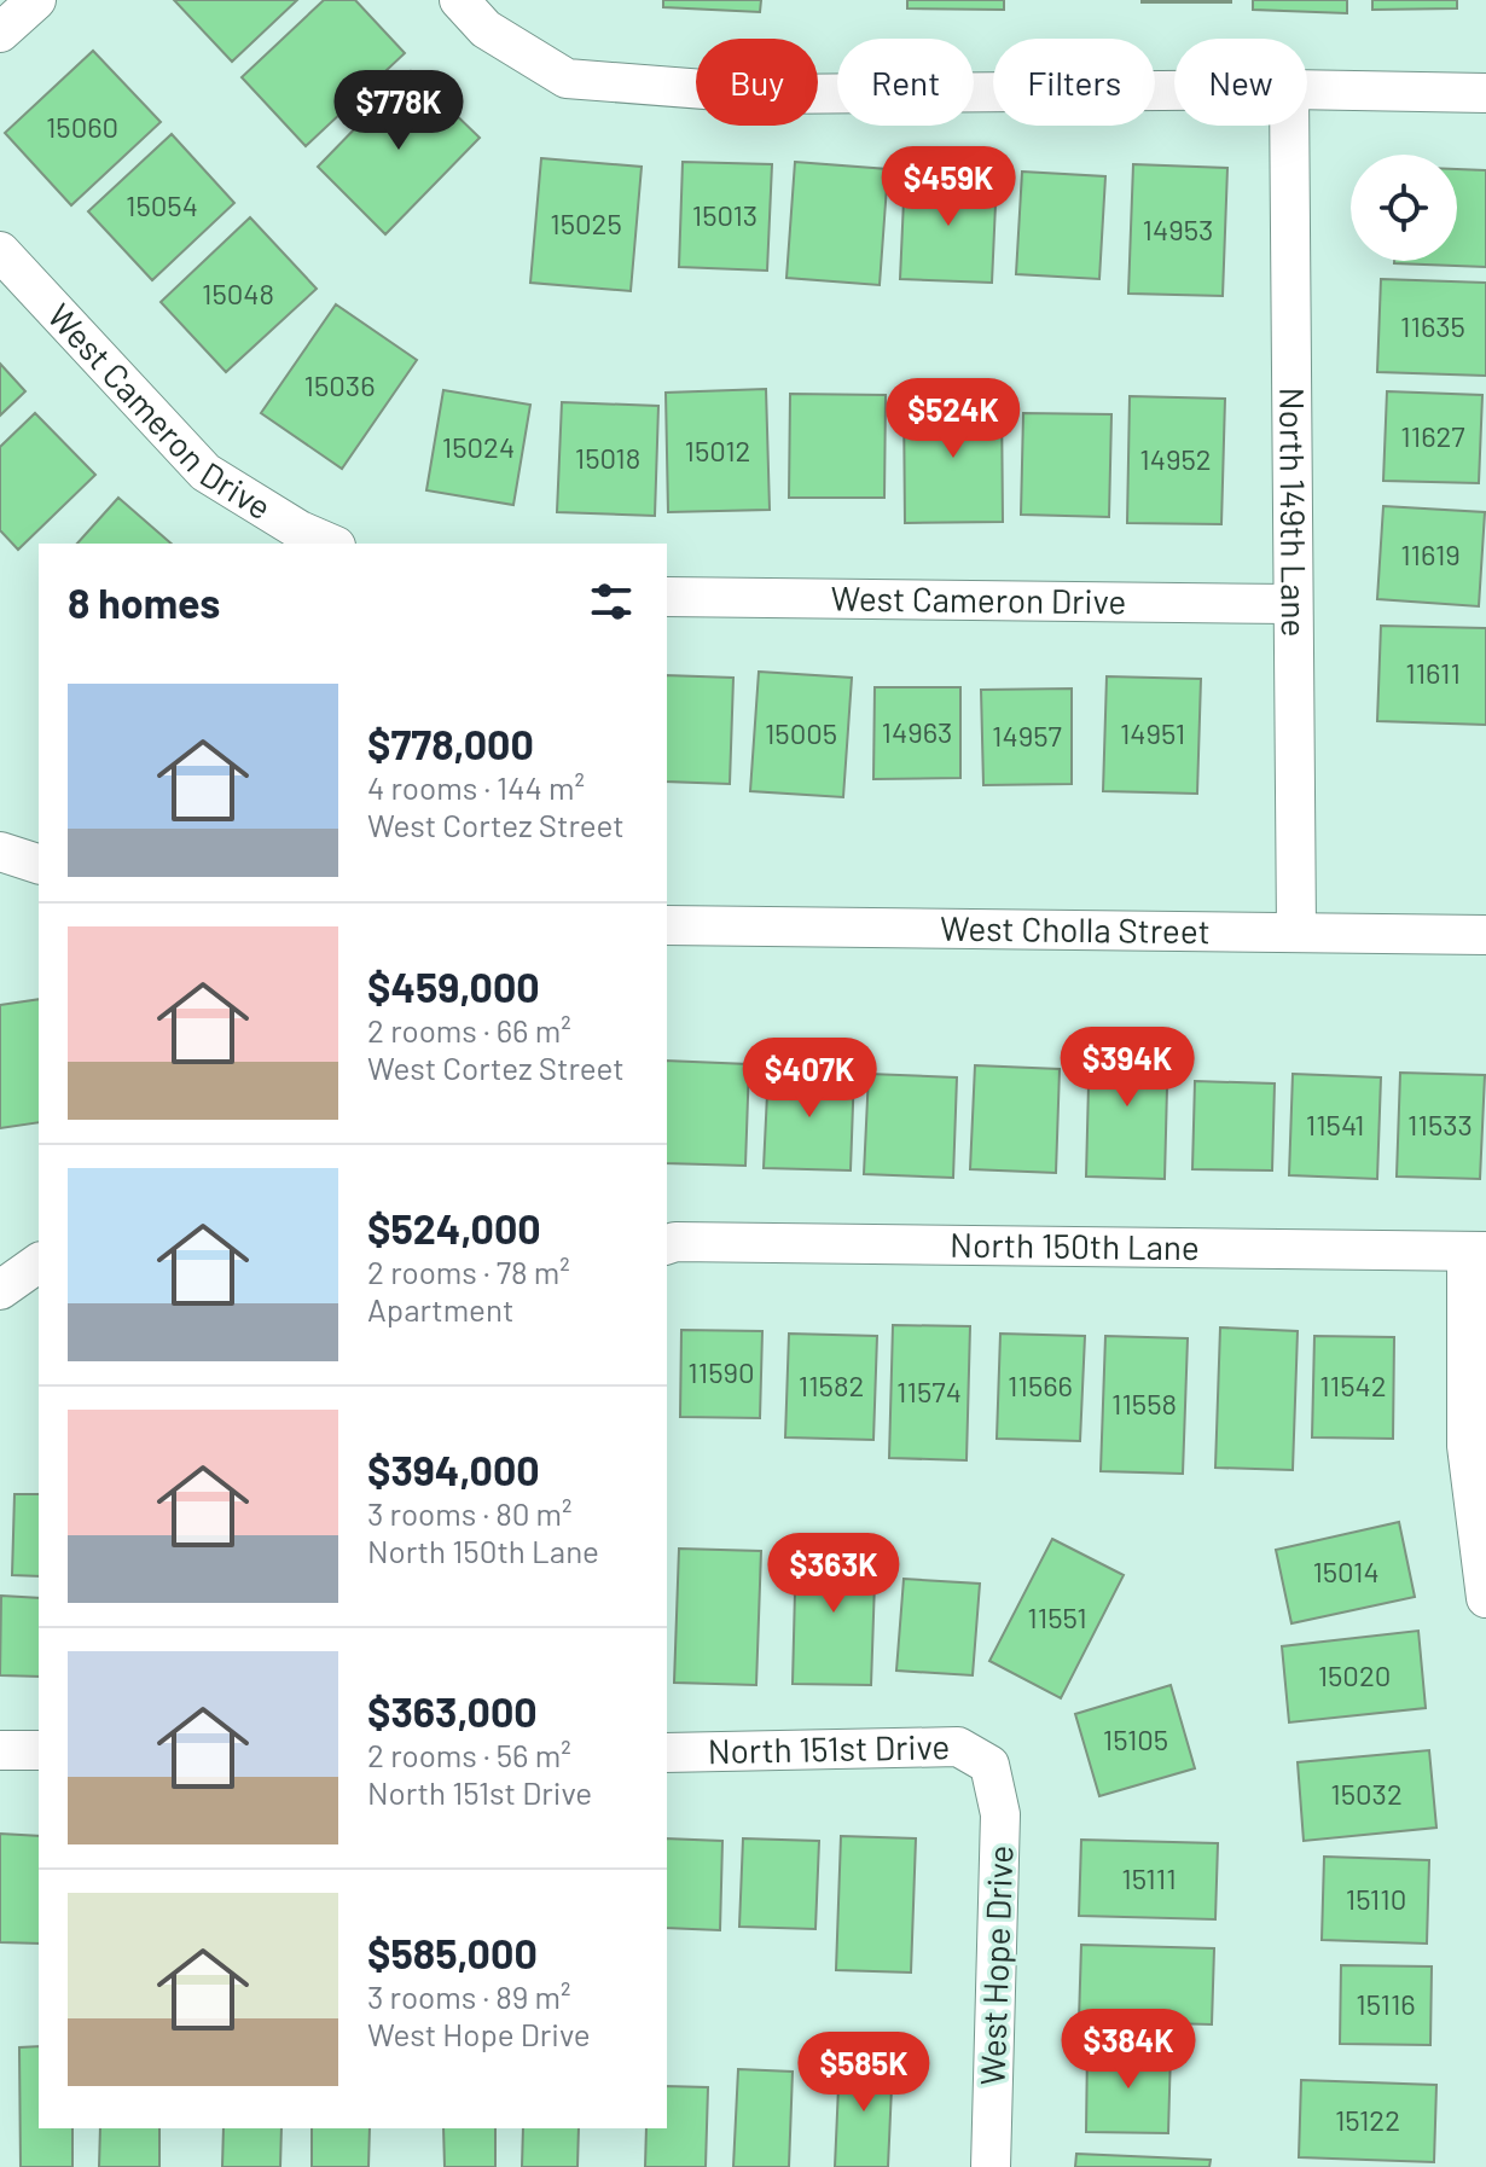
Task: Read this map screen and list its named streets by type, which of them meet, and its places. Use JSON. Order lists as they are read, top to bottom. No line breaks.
{"streets":{"street":["West Cameron Drive","North 149th Lane","West Cholla Street","North 150th Lane","North 151st Drive","West Hope Drive"]},"crossings":[["West Cameron Drive","North 149th Lane"],["North 149th Lane","West Cholla Street"],["North 151st Drive","West Hope Drive"]],"house_numbers":["15060","15054","15013","15025","14953","15048","11635","15036","11627","15024","15012","15018","14952","11619","11611","14963","15005","14951","14957","11541","11533","11590","11582","11566","11542","11574","11558","15014","11551","15020","15105","15032","15111","15110","15116","15122"],"page":{"chip":["Buy","Rent","Filters","New"],"price":["$778K","$459K","$524K","$394K","$407K","$363K","$384K","$585K"],"heading":"8 homes","list":[{"name":"$778,000","note":"4 rooms · 144 m² · West Cortez Street"},{"name":"$459,000","note":"2 rooms · 66 m² · West Cortez Street"},{"name":"$524,000","note":"2 rooms · 78 m² · Apartment"},{"name":"$394,000","note":"3 rooms · 80 m² · North 150th Lane"},{"name":"$363,000","note":"2 rooms · 56 m² · North 151st Drive"},{"name":"$585,000","note":"3 rooms · 89 m² · West Hope Drive"}]}}
